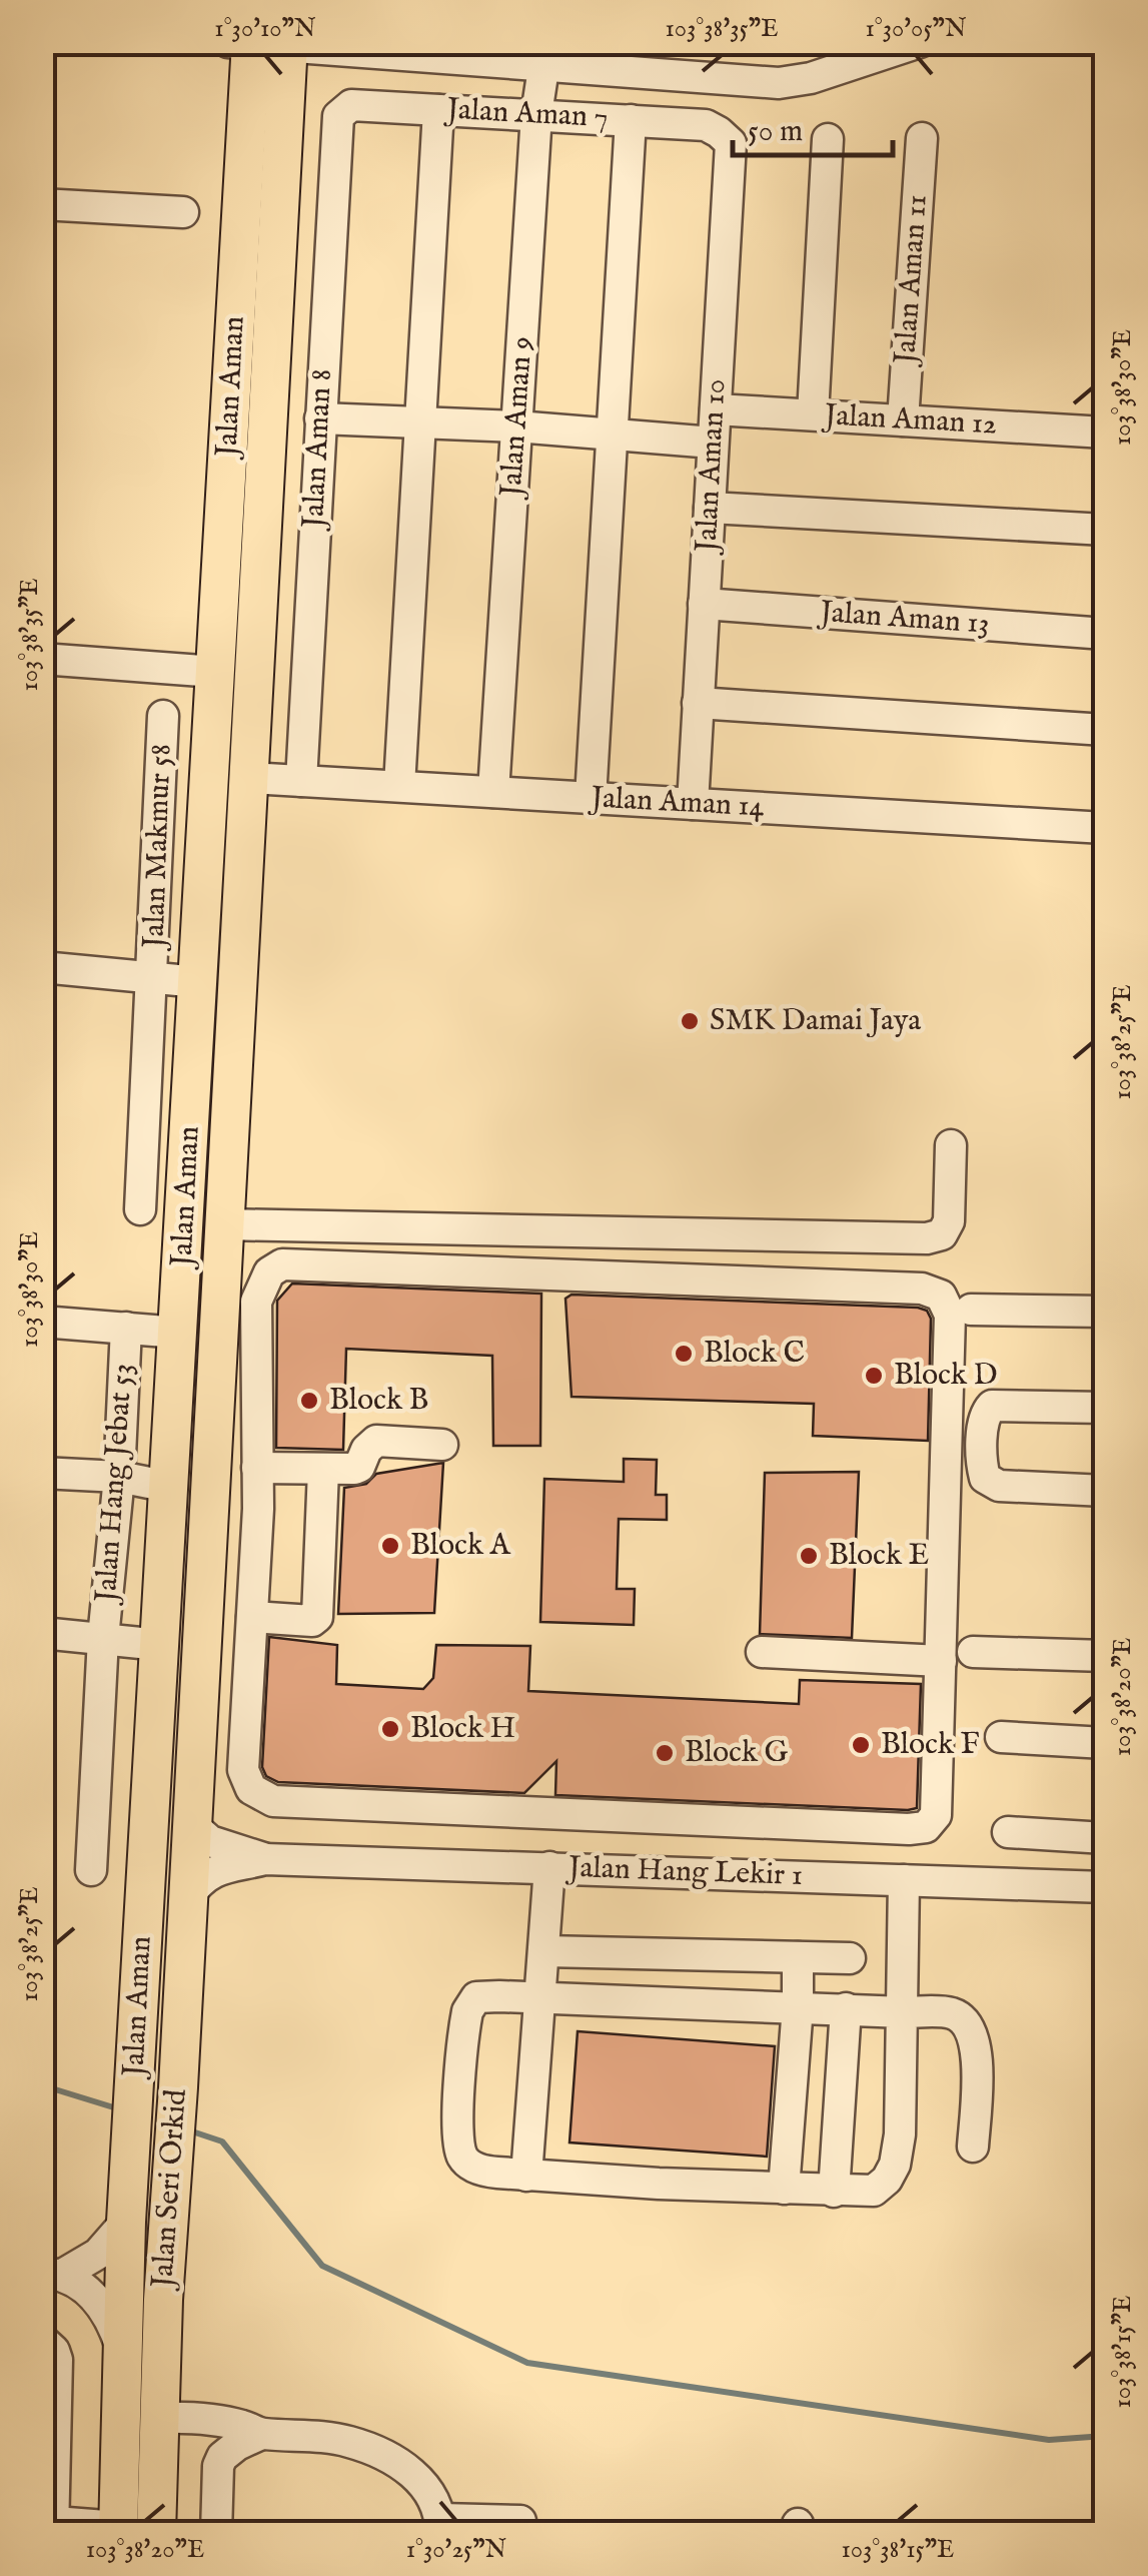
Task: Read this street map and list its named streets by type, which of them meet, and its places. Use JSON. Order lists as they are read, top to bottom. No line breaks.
{"streets":{"main road":["Jalan Aman","Jalan Seri Orkid"],"street":["Jalan Aman 7","Jalan Aman 11","Jalan Aman 9","Jalan Aman 12","Jalan Aman 8","Jalan Aman 10","Jalan Aman 13","Jalan Aman 14","Jalan Makmur 58","Jalan Hang Jebat 53","Jalan Hang Lekir 1"]},"crossings":[["Jalan Aman 7","Jalan Aman 9"],["Jalan Aman 7","Jalan Aman 8"],["Jalan Aman 7","Jalan Aman 10"],["Jalan Aman 11","Jalan Aman 12"],["Jalan Aman","Jalan Aman 14"],["Jalan Aman","Jalan Hang Lekir 1"],["Jalan Aman","Jalan Seri Orkid"],["Jalan Aman 9","Jalan Aman 14"],["Jalan Aman 12","Jalan Aman 10"],["Jalan Aman 8","Jalan Aman 14"],["Jalan Aman 10","Jalan Aman 13"],["Jalan Aman 10","Jalan Aman 14"],["Jalan Hang Lekir 1","Jalan Seri Orkid"]],"places":["SMK Damai Jaya","Block C","Block D","Block B","Block A","Block E","Block H","Block F","Block G"],"scale_bar":"50 m","coordinates":["1°30'10\"N","103°38'35\"E","1°30'05\"N","103°38'30\"E","103°38'25\"E","103°38'20\"E","103°38'15\"E","1°30'25\"N"]}
